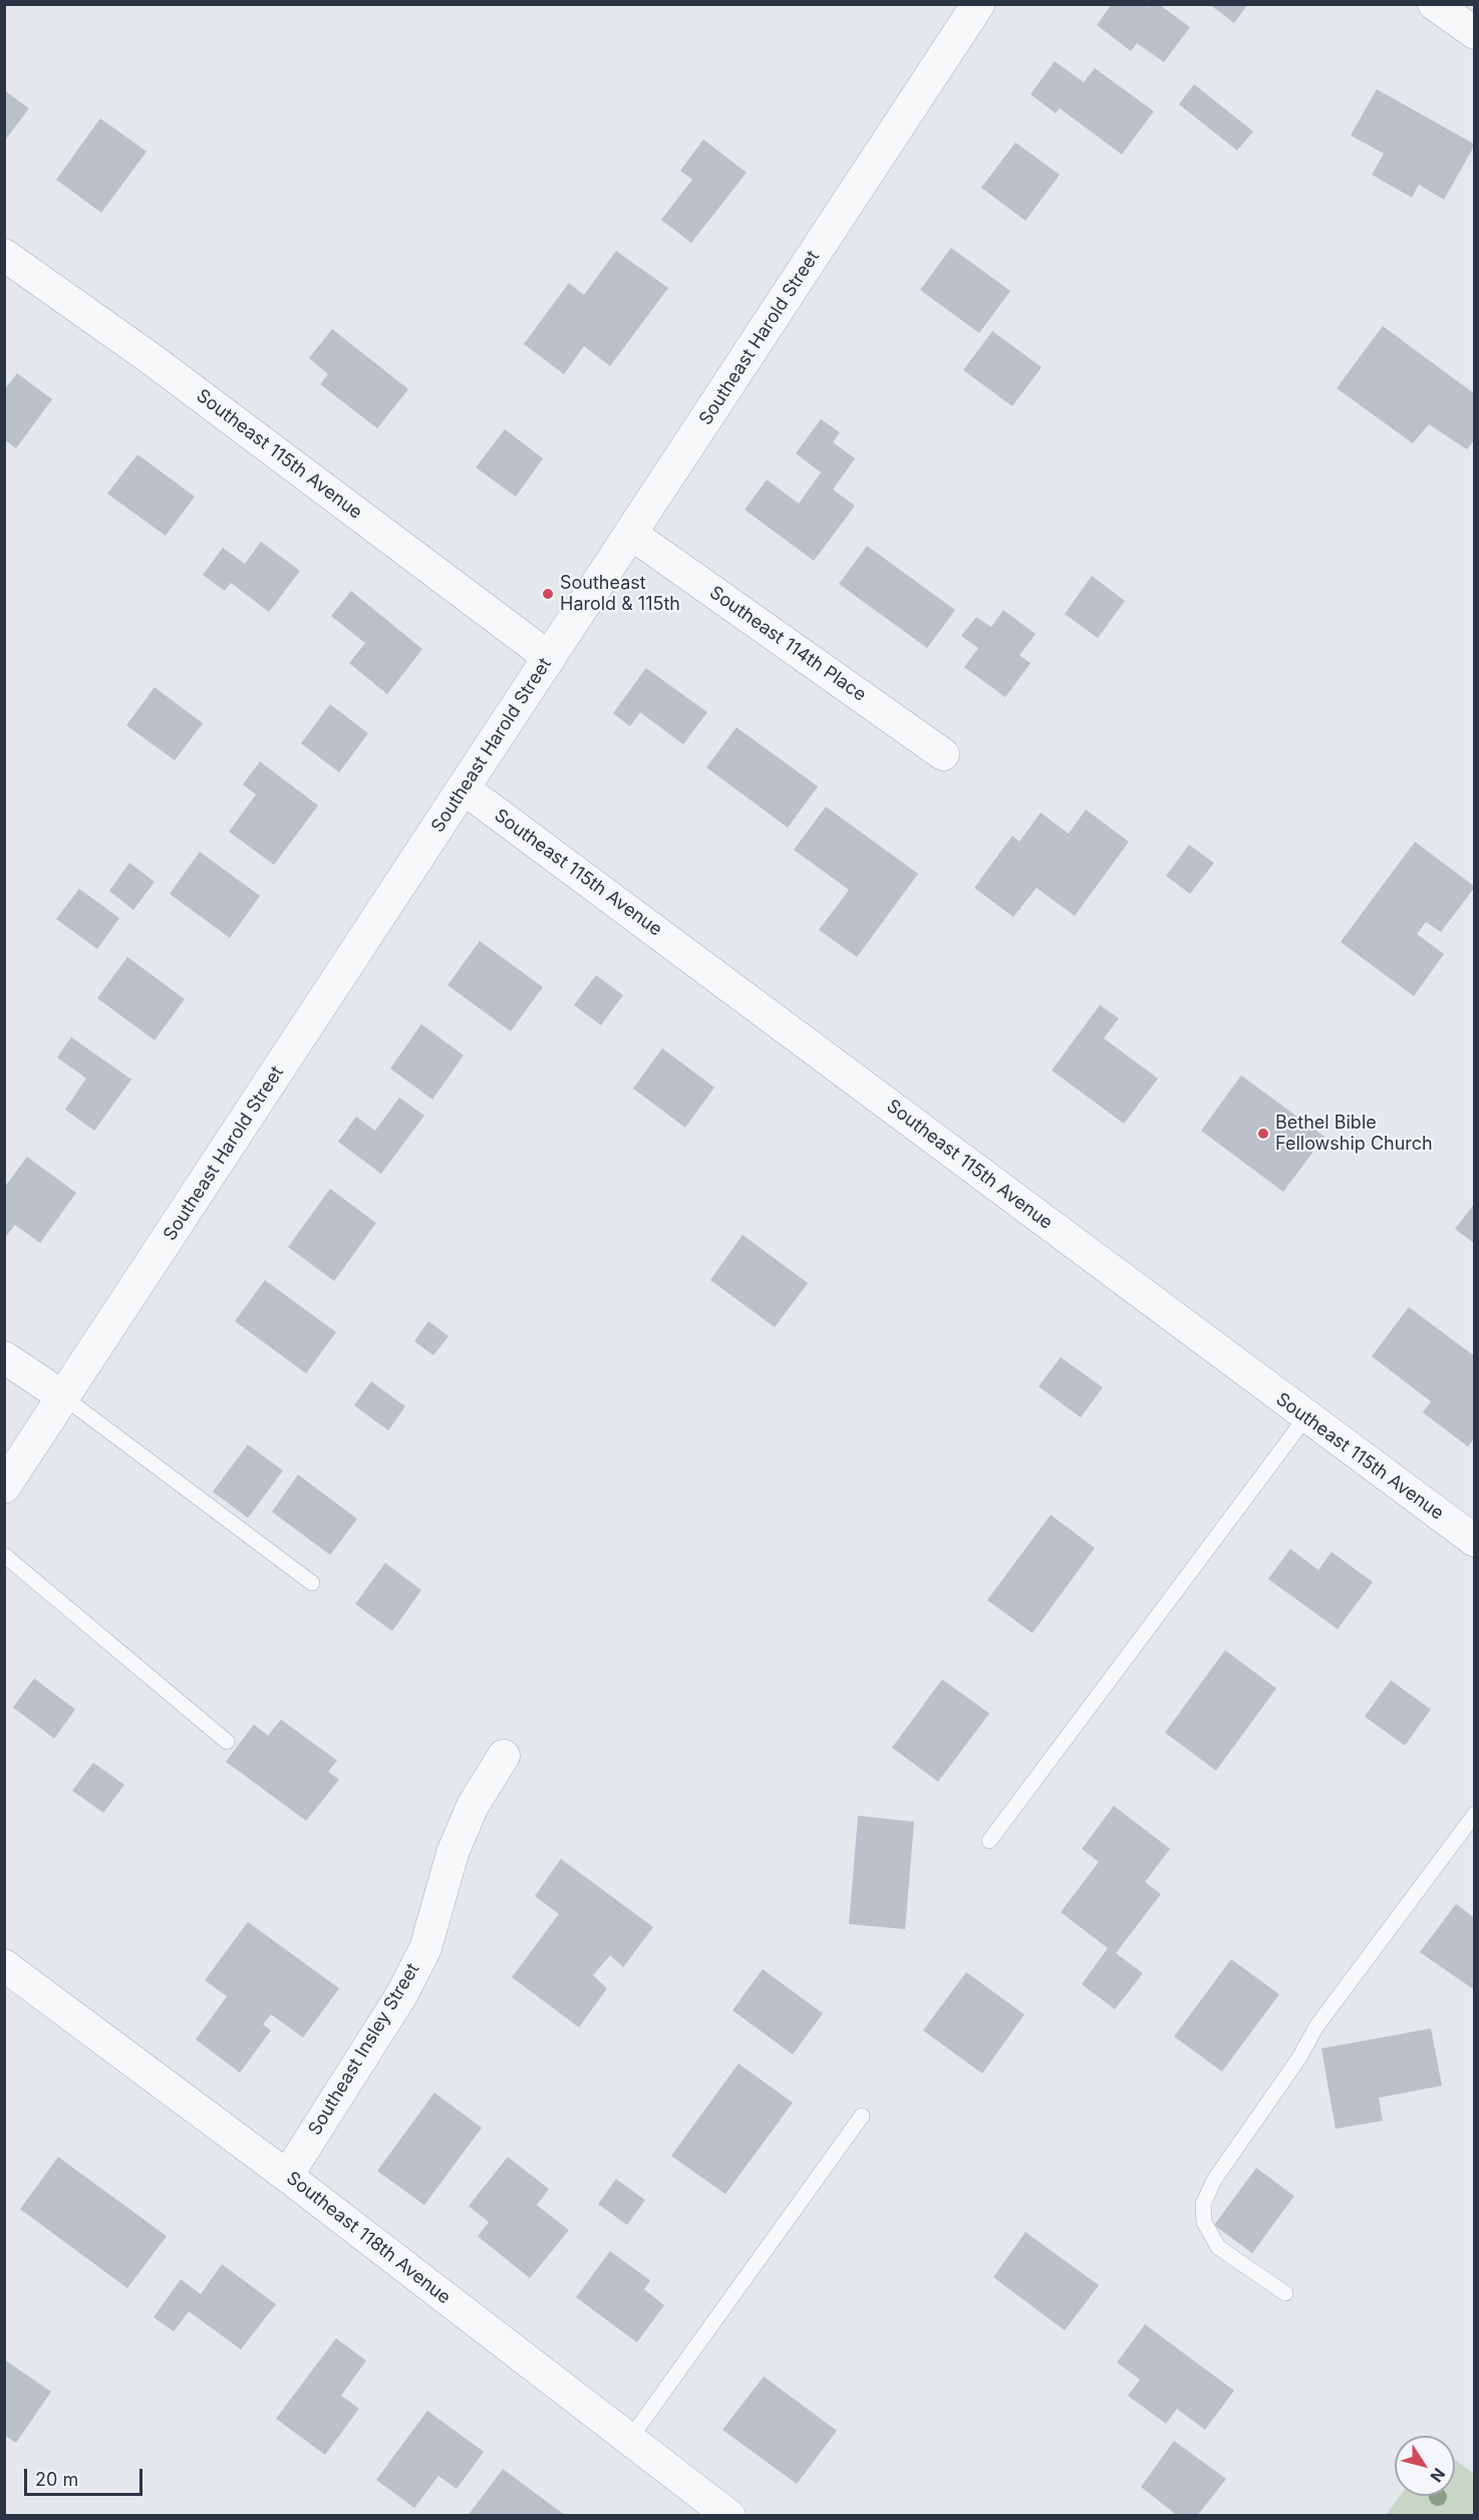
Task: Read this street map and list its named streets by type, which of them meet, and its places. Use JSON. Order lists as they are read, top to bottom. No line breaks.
{"streets":{"street":["Southeast Harold Street","Southeast 115th Avenue","Southeast 114th Place","Southeast Insley Street","Southeast 118th Avenue"]},"crossings":[["Southeast Harold Street","Southeast 115th Avenue"],["Southeast Harold Street","Southeast 114th Place"],["Southeast Insley Street","Southeast 118th Avenue"]],"places":["Southeast Harold & 115th","Bethel Bible Fellowship Church"],"scale_bar":"20 m","north":"bottom right"}
